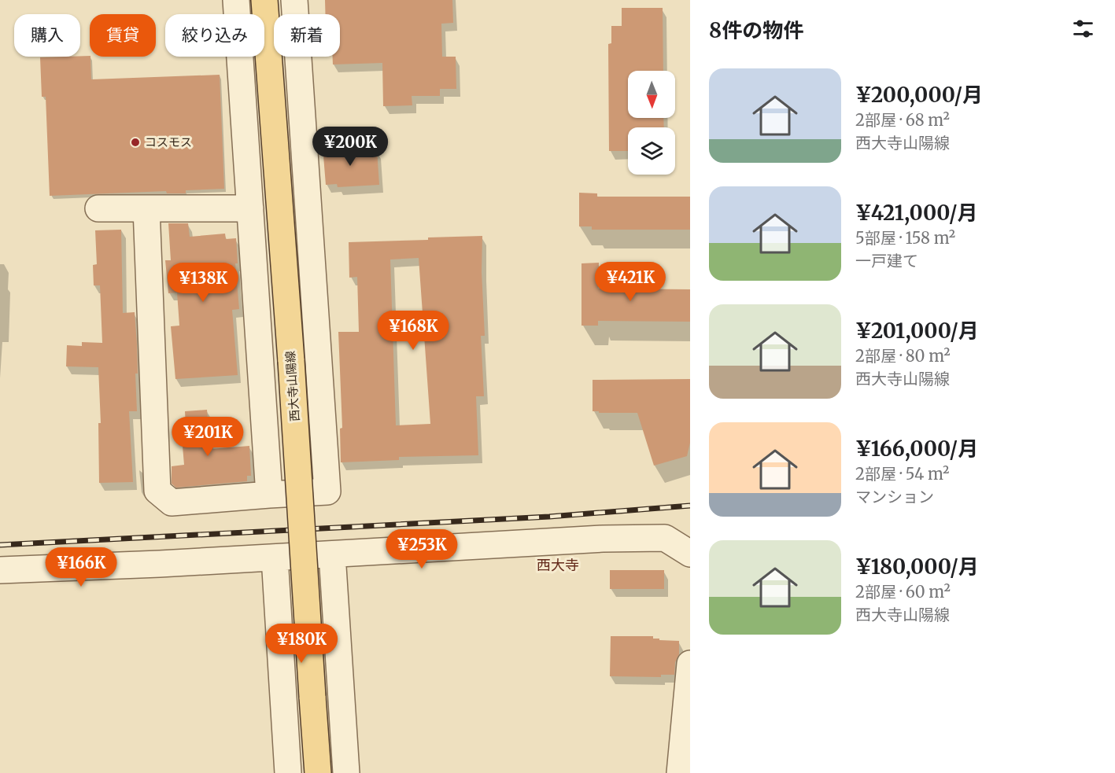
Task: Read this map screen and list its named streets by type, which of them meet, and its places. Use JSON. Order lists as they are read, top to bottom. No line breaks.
{"streets":{"main road":["西大寺山陽線"]},"districts":["西大寺"],"places":["コスモス"],"north":"bottom","page":{"heading":"8件の物件","chip":["購入","賃貸","絞り込み","新着"],"list":[{"name":"¥200,000/月","note":"2部屋 · 68 m² · 西大寺山陽線"},{"name":"¥421,000/月","note":"5部屋 · 158 m² · 一戸建て"},{"name":"¥201,000/月","note":"2部屋 · 80 m² · 西大寺山陽線"},{"name":"¥166,000/月","note":"2部屋 · 54 m² · マンション"},{"name":"¥180,000/月","note":"2部屋 · 60 m² · 西大寺山陽線"}],"price":["¥200K","¥421K","¥138K","¥168K","¥201K","¥253K","¥166K","¥180K"]}}
